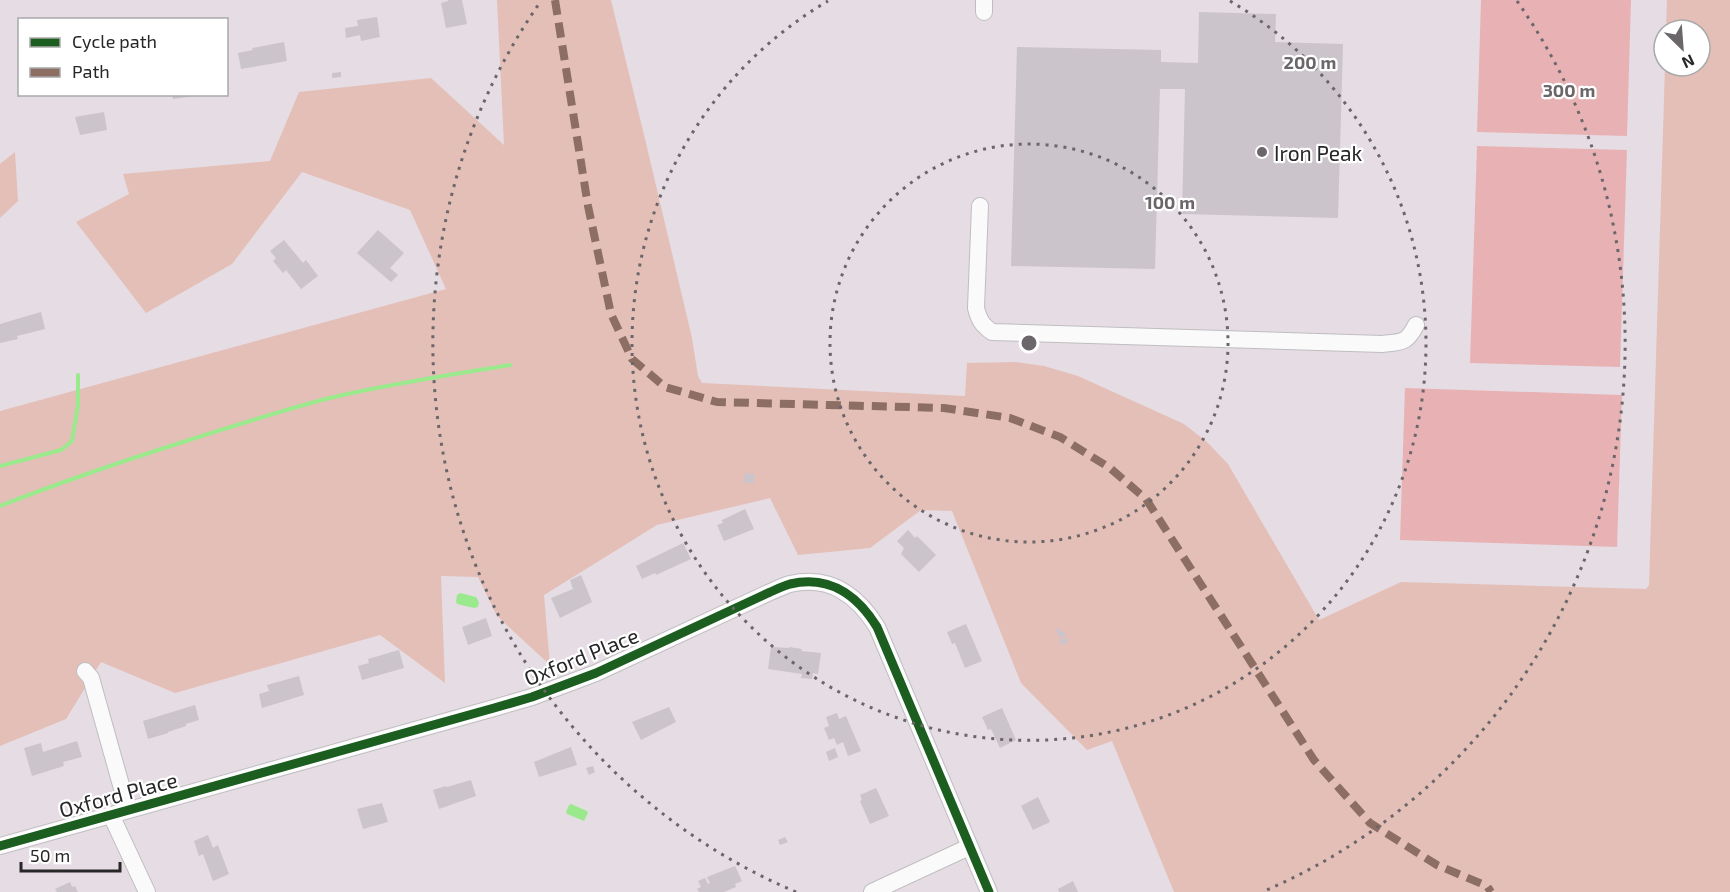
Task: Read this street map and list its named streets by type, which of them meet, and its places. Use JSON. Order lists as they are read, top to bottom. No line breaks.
{"streets":{"street":["Oxford Place"]},"places":["Iron Peak"],"legend":["Cycle path","Path"],"scale_bar":"50 m","north":"bottom right","rings":["200 m","300 m","100 m"]}
